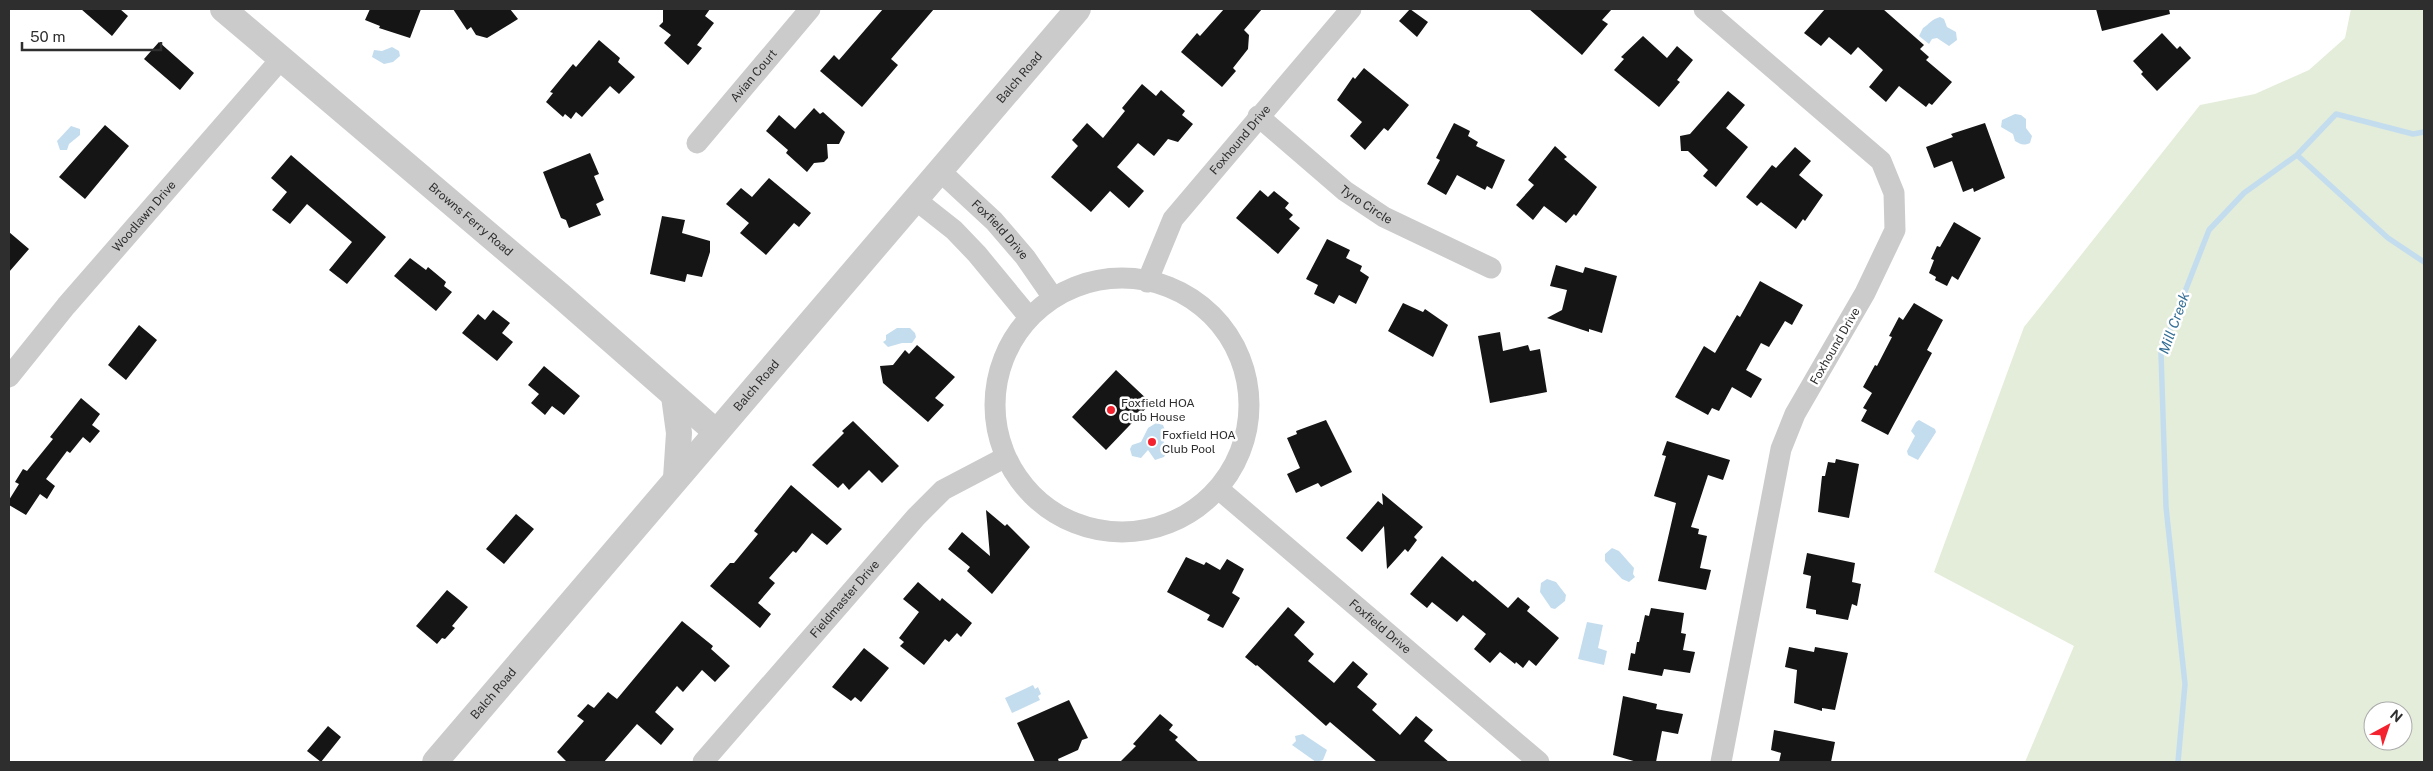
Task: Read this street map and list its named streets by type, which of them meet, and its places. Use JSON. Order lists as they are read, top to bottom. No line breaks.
{"streets":{"street":["Avian Court","Balch Road","Foxhound Drive","Tyro Circle","Woodlawn Drive","Browns Ferry Road","Foxfield Drive","Fieldmaster Drive"]},"crossings":[["Balch Road","Browns Ferry Road"],["Balch Road","Foxfield Drive"],["Foxhound Drive","Tyro Circle"],["Woodlawn Drive","Browns Ferry Road"]],"water":["Mill Creek"],"places":["Foxfield HOA Club House","Foxfield HOA Club Pool"],"scale_bar":"50 m","north":"top right"}
